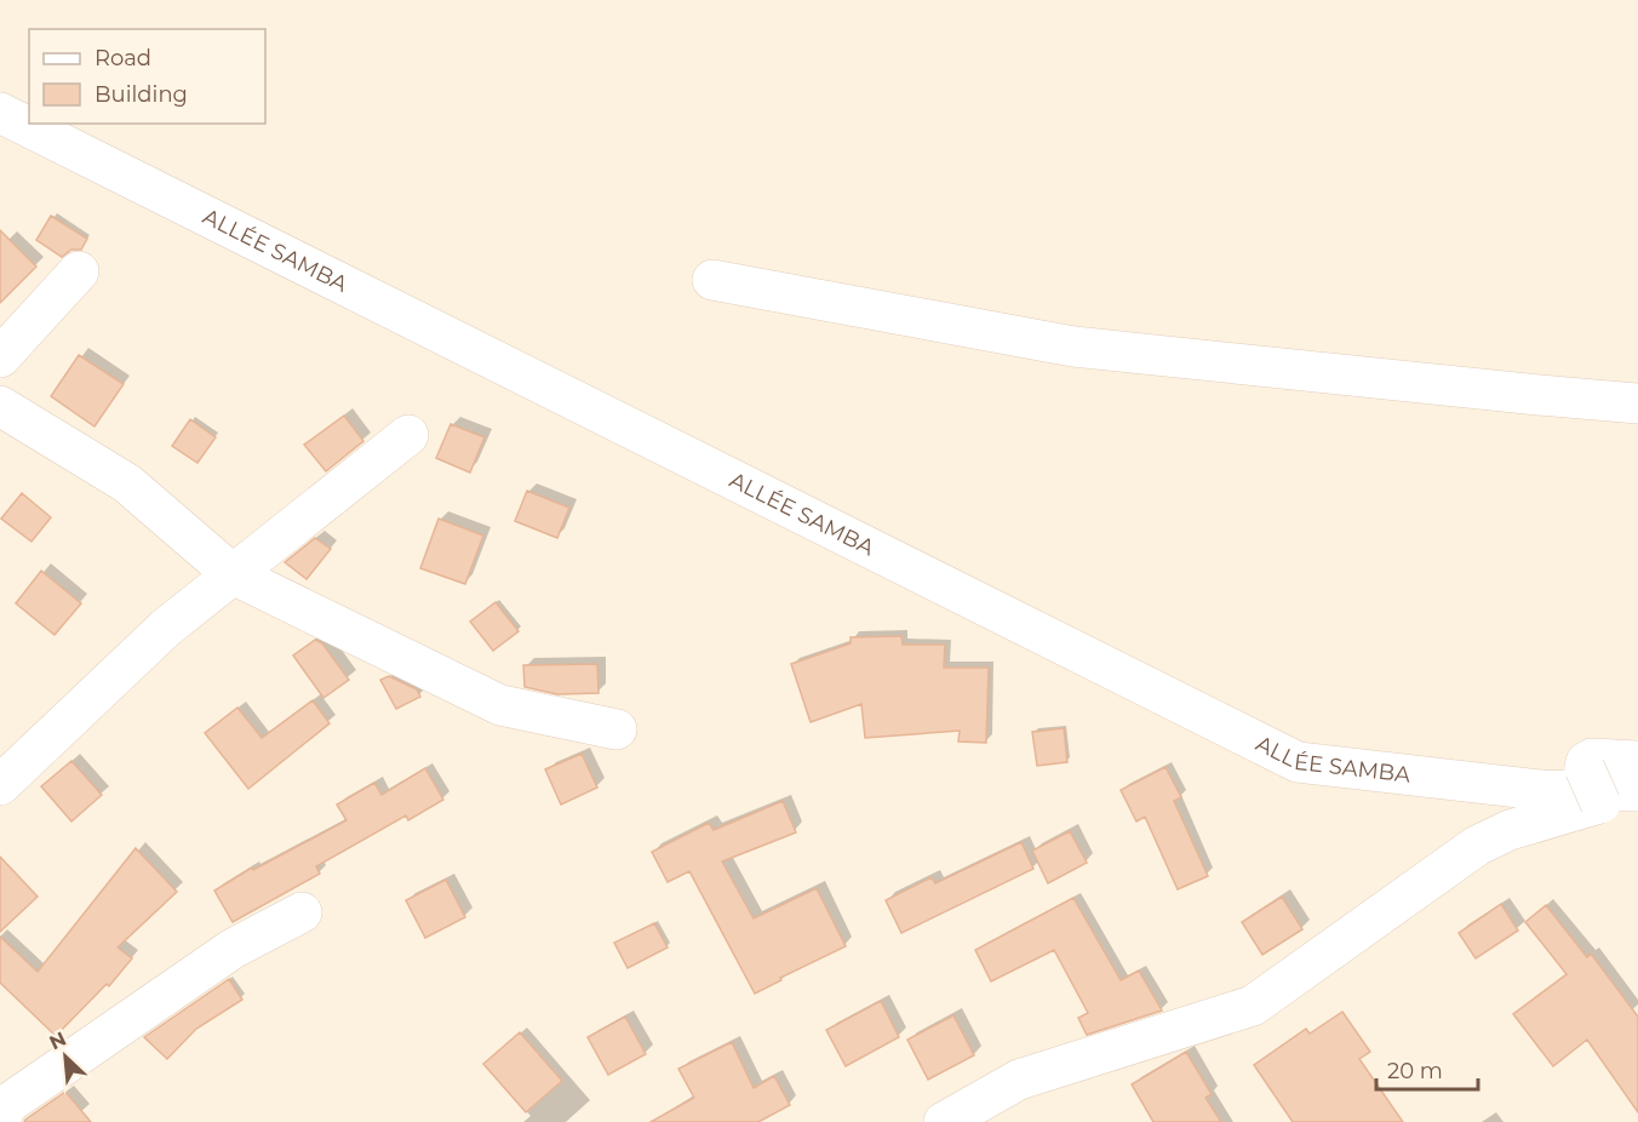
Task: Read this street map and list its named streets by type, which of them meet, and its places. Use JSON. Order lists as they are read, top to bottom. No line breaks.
{"streets":{"street":["ALLÉE SAMBA"]},"legend":["Road","Building"],"scale_bar":"20 m","north":"top left"}
